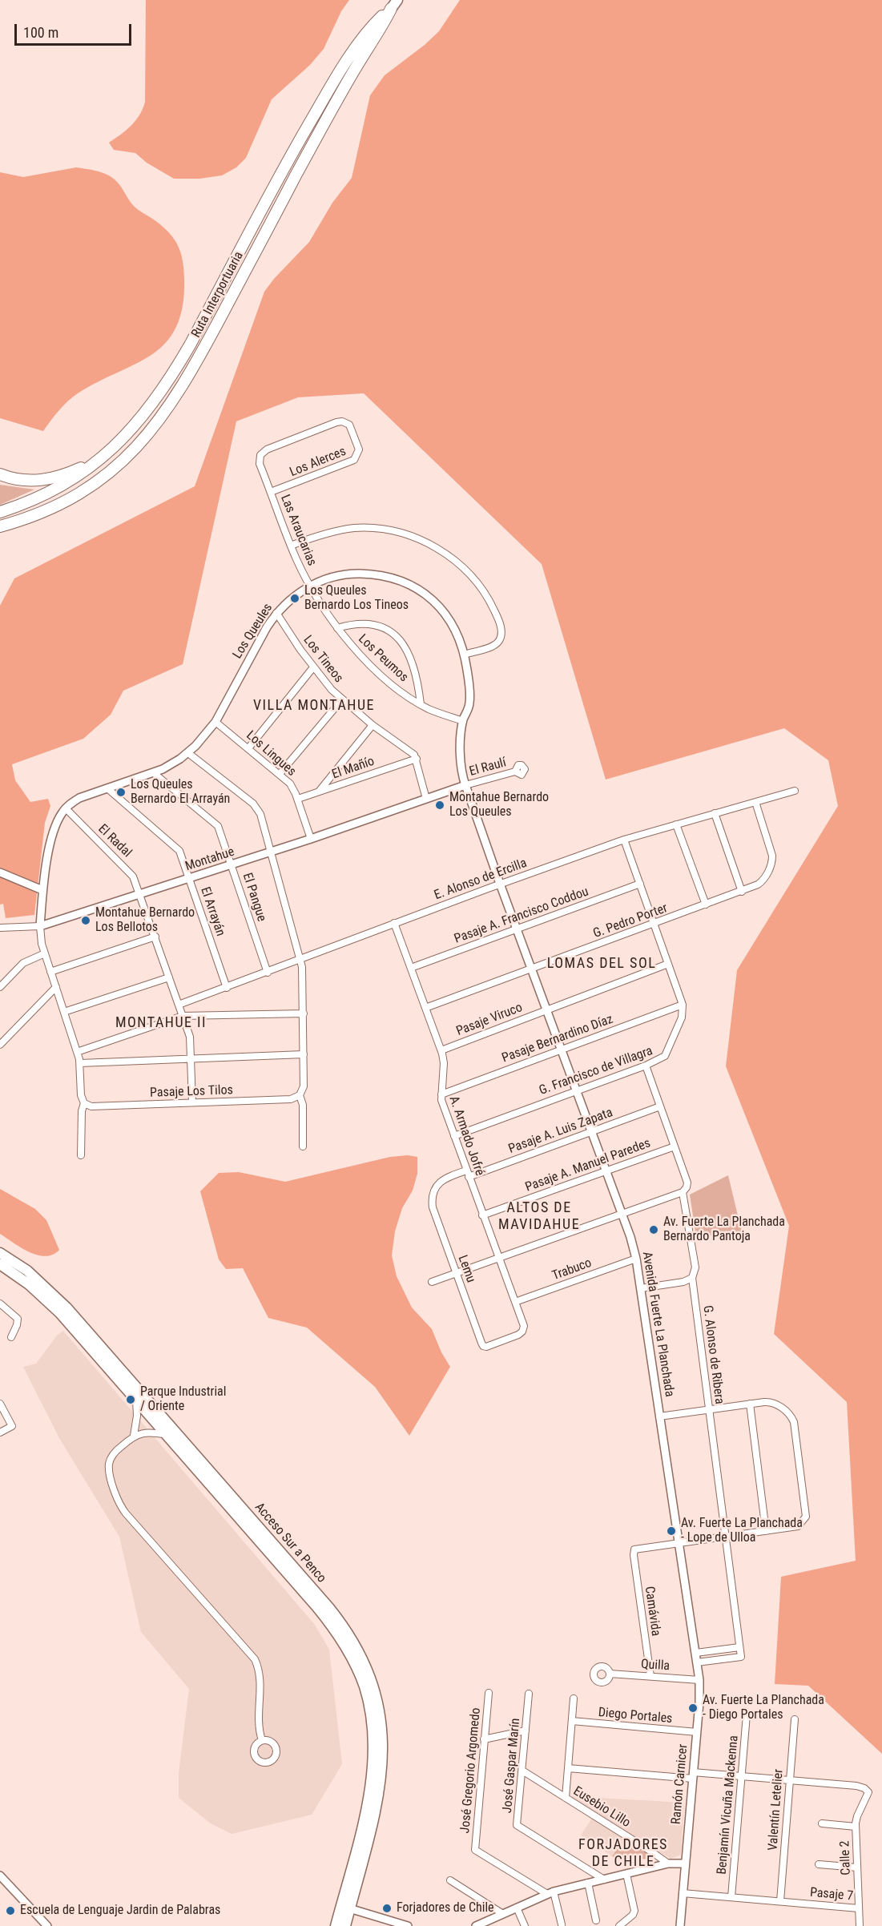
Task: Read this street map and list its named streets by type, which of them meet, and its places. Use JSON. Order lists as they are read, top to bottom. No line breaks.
{"streets":{"highway":["Ruta Interportuaria"],"main road":["Acceso Sur a Penco"],"street":["Los Alerces","Las Araucarias","Los Queules","Los Peumos","Los Tineos","Los Lingues","El Raulí","El Mañío","El Radal","Montahue","E. Alonso de Ercilla","El Pangue","El Arrayán","Pasaje A. Francisco Coddou","G. Pedro Porter","Pasaje Viruco","Pasaje Bernardino Díaz","G. Francisco de Villagra","Pasaje Los Tilos","Pasaje A. Luis Zapata","A. Armado Jofré","Pasaje A. Manuel Paredes","Lemu","Trabuco","Avenida Fuerte La Planchada","G. Alonso de Ribera","Camávida","Quilla","Diego Portales","José Gaspar Marín","José Gregorio Argomedo","Ramón Carnicer","Benjamín Vicuña Mackenna","Eusebio Lillo","Valentín Letelier","Calle 2","Pasaje 7"]},"crossings":[["Los Alerces","Las Araucarias"],["Las Araucarias","Los Queules"],["Las Araucarias","Los Peumos"],["Los Queules","Los Peumos"],["Los Queules","Los Tineos"],["Los Queules","Los Lingues"],["Los Queules","El Raulí"],["Los Queules","El Radal"],["Los Queules","Montahue"],["Los Queules","E. Alonso de Ercilla"],["Los Queules","El Pangue"],["Los Queules","El Arrayán"],["Los Queules","Avenida Fuerte La Planchada"],["Los Tineos","El Mañío"],["Los Lingues","El Mañío"],["Los Lingues","Montahue"],["El Raulí","Montahue"],["El Radal","Montahue"],["El Radal","E. Alonso de Ercilla"],["El Radal","Pasaje Los Tilos"],["Montahue","El Pangue"],["Montahue","El Arrayán"],["E. Alonso de Ercilla","El Pangue"],["E. Alonso de Ercilla","El Arrayán"],["E. Alonso de Ercilla","G. Pedro Porter"],["E. Alonso de Ercilla","A. Armado Jofré"],["E. Alonso de Ercilla","Avenida Fuerte La Planchada"],["Pasaje A. Francisco Coddou","A. Armado Jofré"],["Pasaje A. Francisco Coddou","Avenida Fuerte La Planchada"],["G. Pedro Porter","A. Armado Jofré"],["G. Pedro Porter","Avenida Fuerte La Planchada"],["Pasaje Viruco","A. Armado Jofré"],["Pasaje Viruco","Avenida Fuerte La Planchada"],["Pasaje Bernardino Díaz","G. Francisco de Villagra"],["Pasaje Bernardino Díaz","A. Armado Jofré"],["Pasaje Bernardino Díaz","Avenida Fuerte La Planchada"],["G. Francisco de Villagra","A. Armado Jofré"],["G. Francisco de Villagra","Avenida Fuerte La Planchada"],["G. Francisco de Villagra","G. Alonso de Ribera"],["Pasaje A. Luis Zapata","A. Armado Jofré"],["Pasaje A. Luis Zapata","Lemu"],["Pasaje A. Luis Zapata","Avenida Fuerte La Planchada"],["Pasaje A. Luis Zapata","G. Alonso de Ribera"],["A. Armado Jofré","Pasaje A. Manuel Paredes"],["A. Armado Jofré","Lemu"],["A. Armado Jofré","Trabuco"],["Pasaje A. Manuel Paredes","Avenida Fuerte La Planchada"],["Pasaje A. Manuel Paredes","G. Alonso de Ribera"],["Trabuco","Avenida Fuerte La Planchada"],["Avenida Fuerte La Planchada","G. Alonso de Ribera"],["Avenida Fuerte La Planchada","Camávida"],["Avenida Fuerte La Planchada","Quilla"],["Avenida Fuerte La Planchada","Ramón Carnicer"],["Camávida","Quilla"],["Diego Portales","Ramón Carnicer"],["José Gaspar Marín","Eusebio Lillo"],["Ramón Carnicer","Pasaje 7"],["Benjamín Vicuña Mackenna","Pasaje 7"],["Valentín Letelier","Calle 2"],["Valentín Letelier","Pasaje 7"],["Calle 2","Pasaje 7"]],"districts":["VILLA MONTAHUE","LOMAS DEL SOL","MONTAHUE II","ALTOS DE MAVIDAHUE","FORJADORES DE CHILE"],"places":["Los Queules Bernardo Los Tineos","Los Queules Bernardo El Arrayán","Montahue Bernardo Los Queules","Montahue Bernardo Los Bellotos","Av. Fuerte La Planchada Bernardo Pantoja","Parque Industrial / Oriente","Av. Fuerte La Planchada - Lope de Ulloa","Av. Fuerte La Planchada - Diego Portales","Forjadores de Chile","Escuela de Lenguaje Jardin de Palabras"],"scale_bar":"100 m"}
